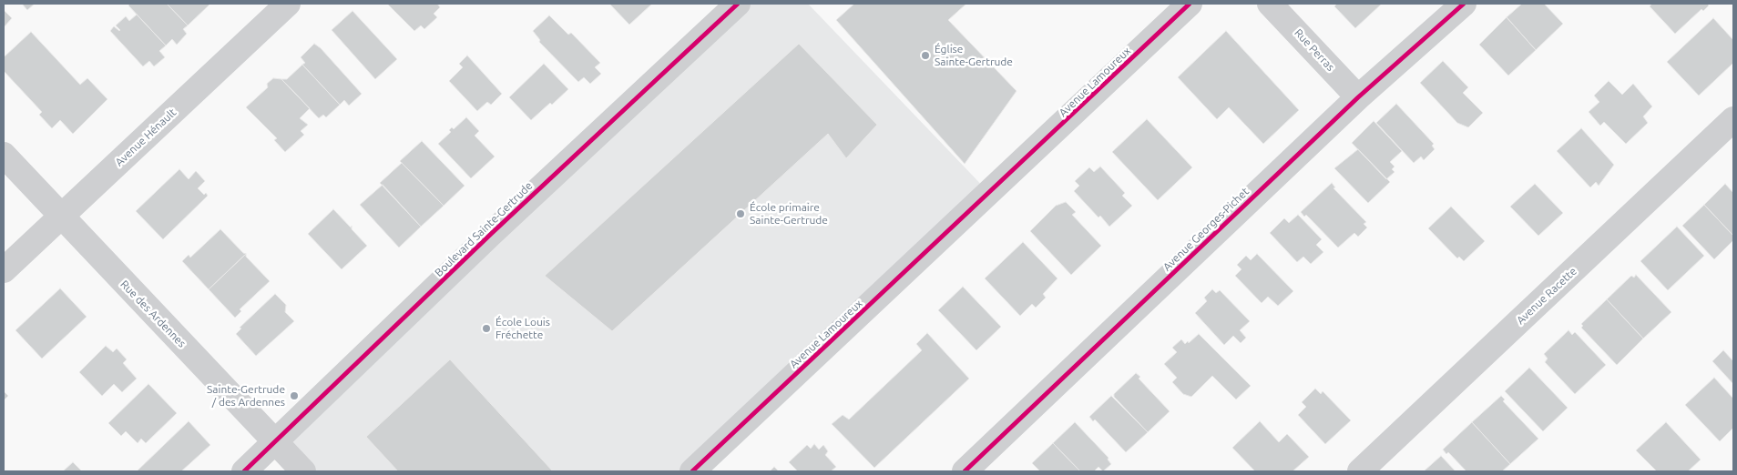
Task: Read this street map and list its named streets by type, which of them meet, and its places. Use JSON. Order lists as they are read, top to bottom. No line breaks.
{"streets":{"street":["Rue Perras","Avenue Lamoureux","Avenue Hénault","Boulevard Sainte-Gertrude","Avenue Georges-Pichet","Avenue Racette","Rue des Ardennes"]},"crossings":[["Rue Perras","Avenue Georges-Pichet"],["Avenue Hénault","Rue des Ardennes"],["Boulevard Sainte-Gertrude","Rue des Ardennes"]],"places":["Église Sainte-Gertrude","École primaire Sainte-Gertrude","École Louis Fréchette","Sainte-Gertrude / des Ardennes"]}
